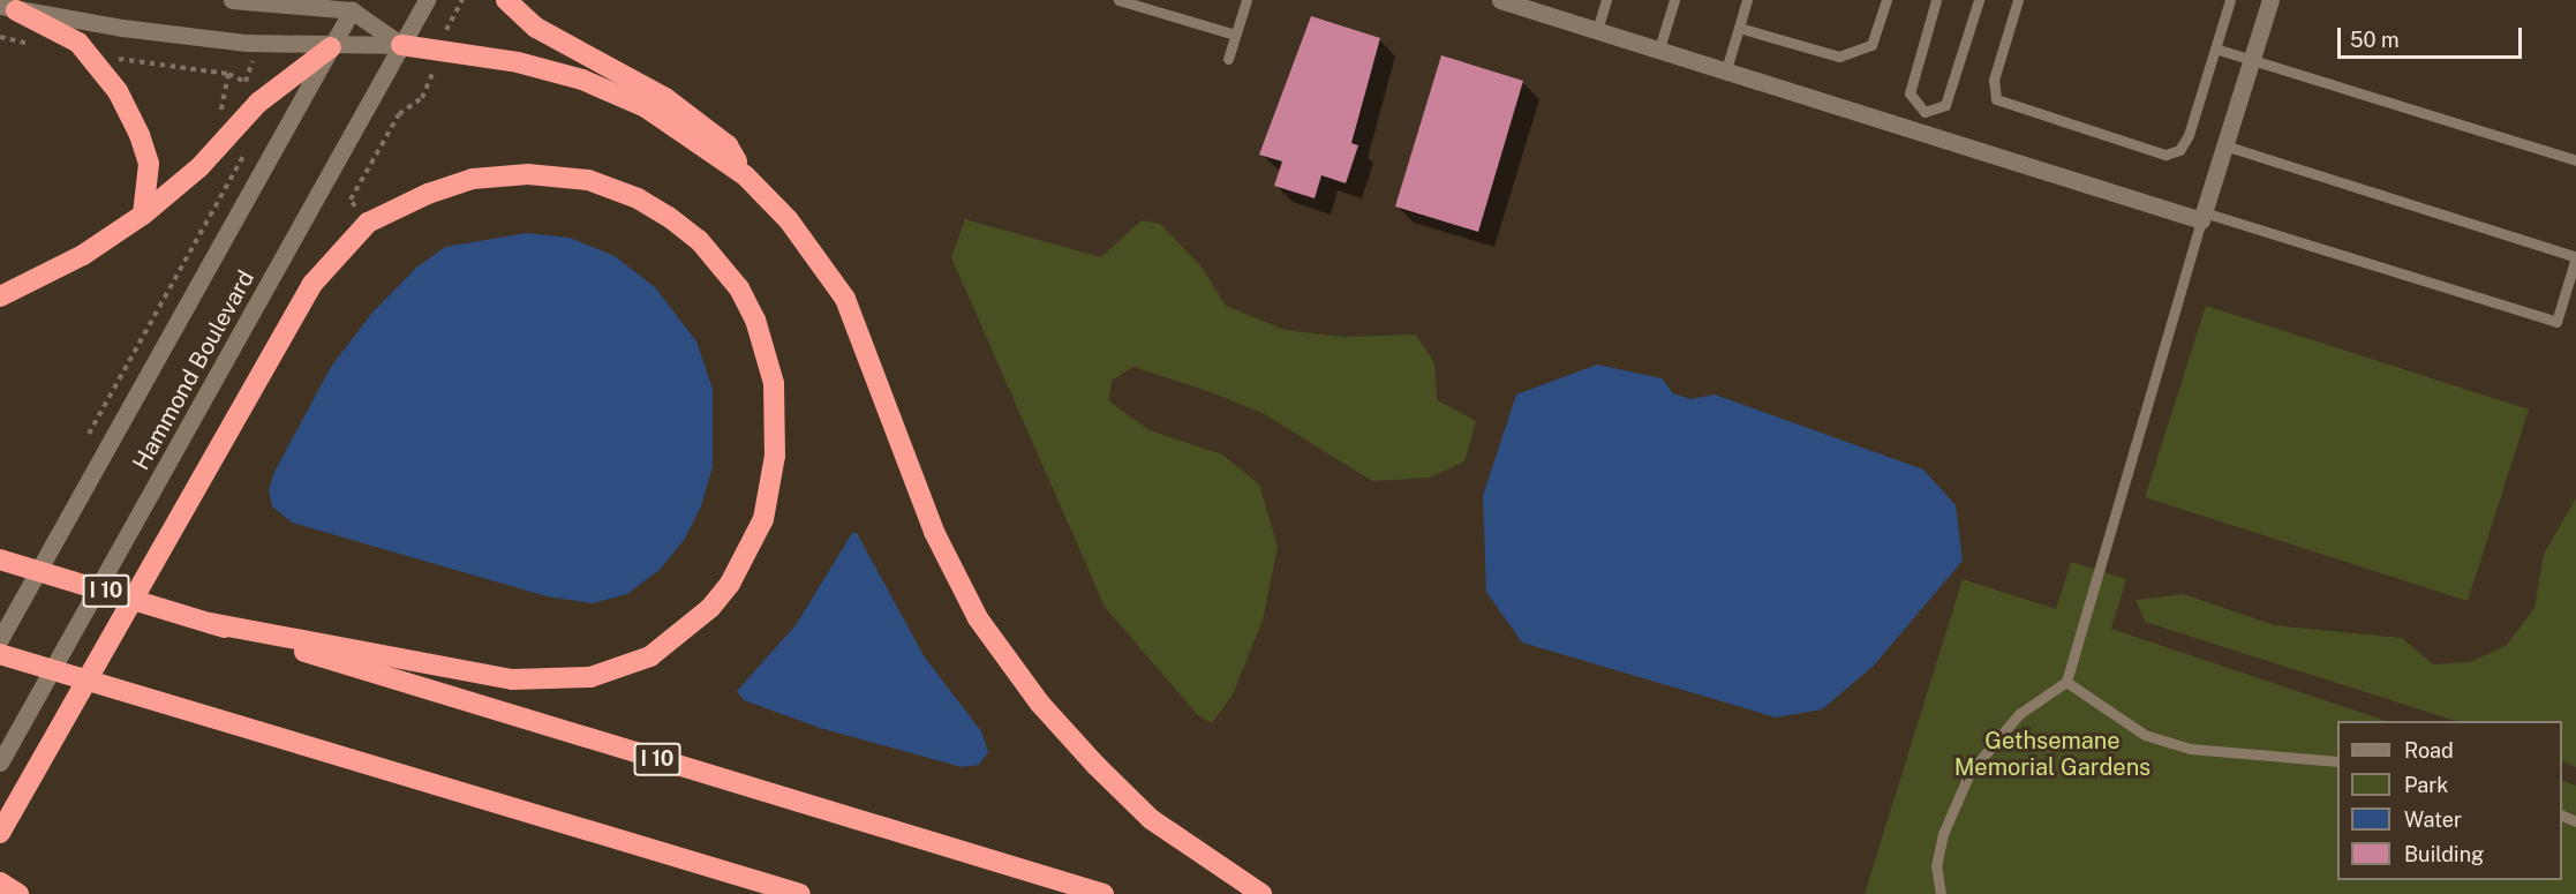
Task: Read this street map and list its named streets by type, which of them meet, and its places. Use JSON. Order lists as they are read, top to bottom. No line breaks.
{"streets":{"highway":["I 10"],"street":["Hammond Boulevard"]},"parks":["Gethsemane Memorial Gardens"],"legend":["Road","Park","Water","Building"],"scale_bar":"50 m"}
